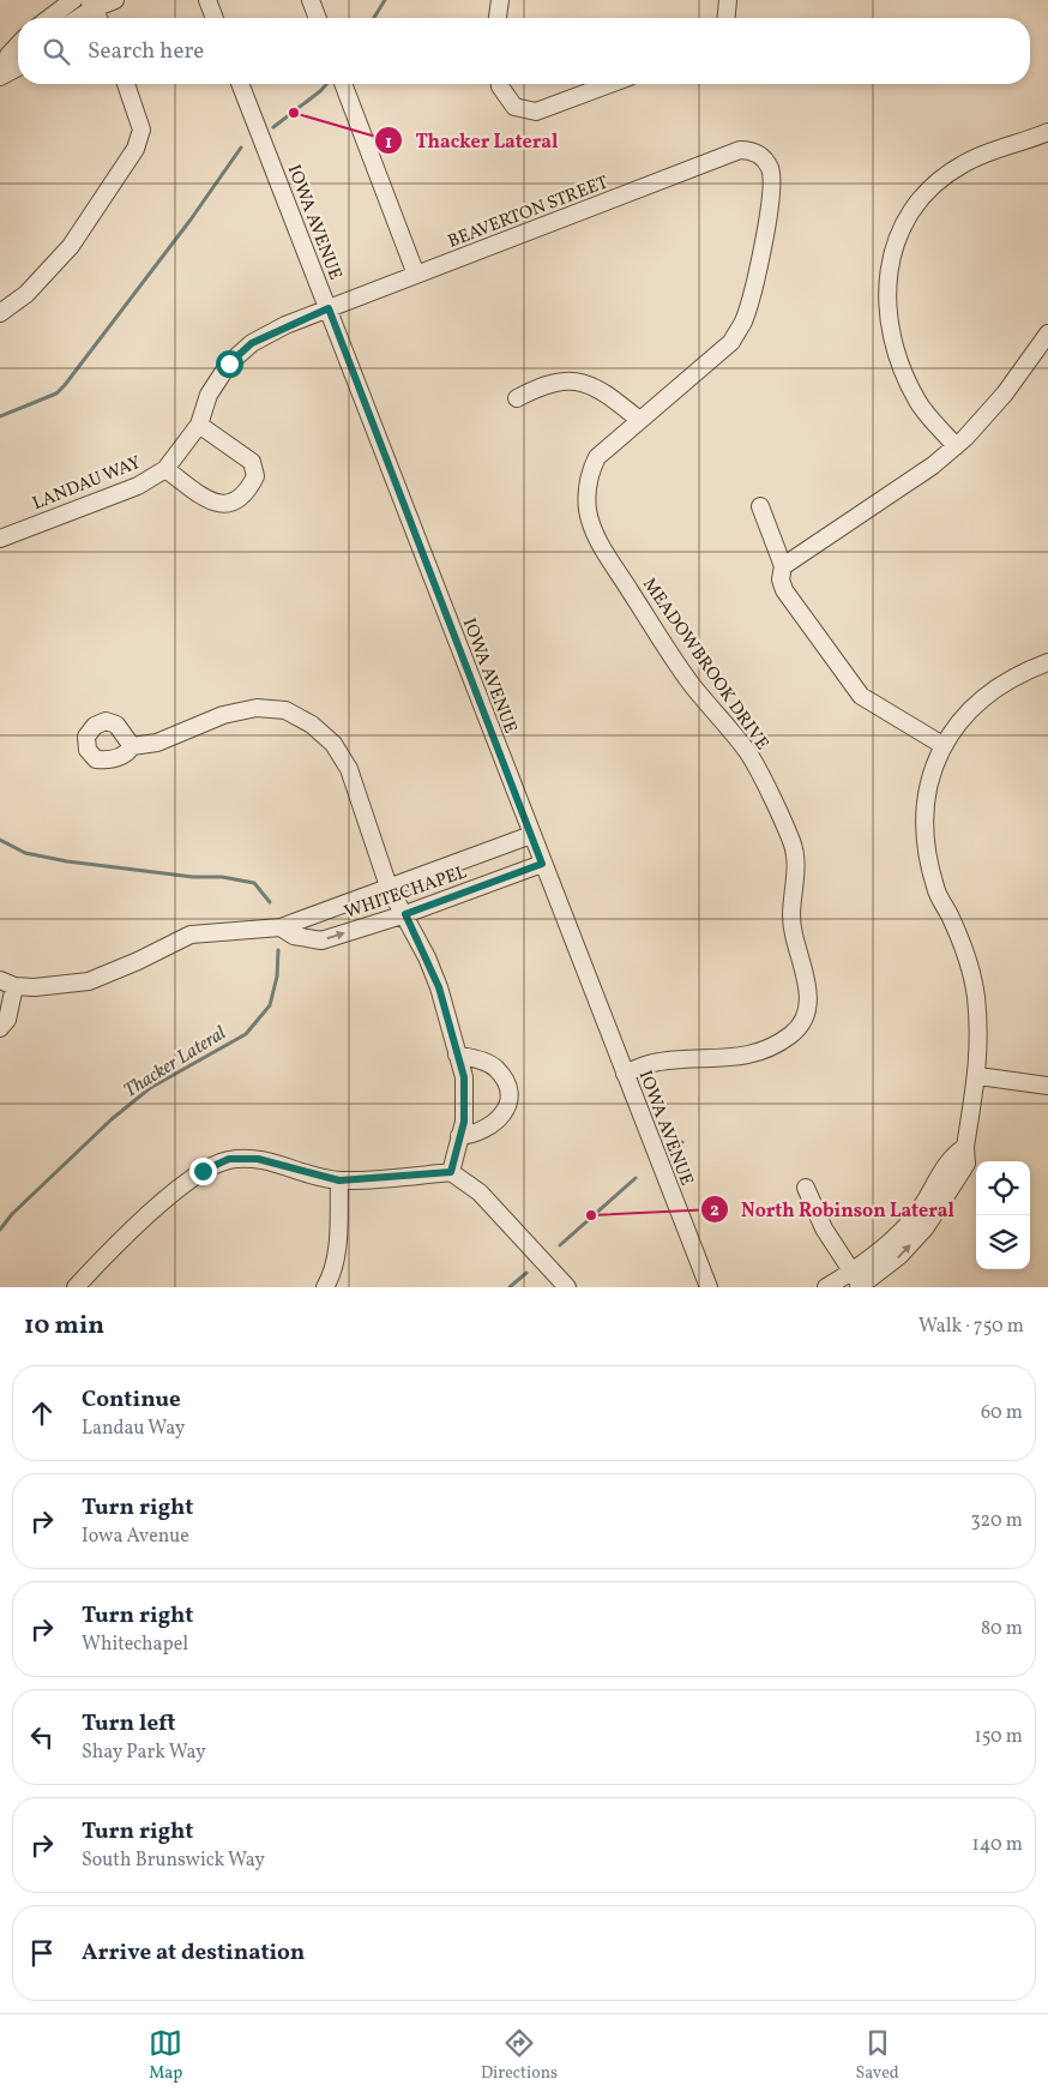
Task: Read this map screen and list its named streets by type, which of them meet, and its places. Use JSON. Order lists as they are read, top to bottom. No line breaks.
{"streets":{"street":["BEAVERTON STREET","IOWA AVENUE","LANDAU WAY","MEADOWBROOK DRIVE","WHITECHAPEL"]},"crossings":[["BEAVERTON STREET","IOWA AVENUE"],["BEAVERTON STREET","LANDAU WAY"],["BEAVERTON STREET","MEADOWBROOK DRIVE"],["IOWA AVENUE","LANDAU WAY"],["IOWA AVENUE","MEADOWBROOK DRIVE"],["IOWA AVENUE","WHITECHAPEL"]],"water":["Thacker Lateral"],"places":["Thacker Lateral","North Robinson Lateral"],"page":{"search":"Search here","heading":["10 min","Walk · 750 m"],"list":[["Continue","Landau Way","60 m"],["Turn right","Iowa Avenue","320 m"],["Turn right","Whitechapel","80 m"],["Turn left","Shay Park Way","150 m"],["Turn right","South Brunswick Way","140 m"],"Arrive at destination"],"nav":["Map","Directions","Saved"]}}
